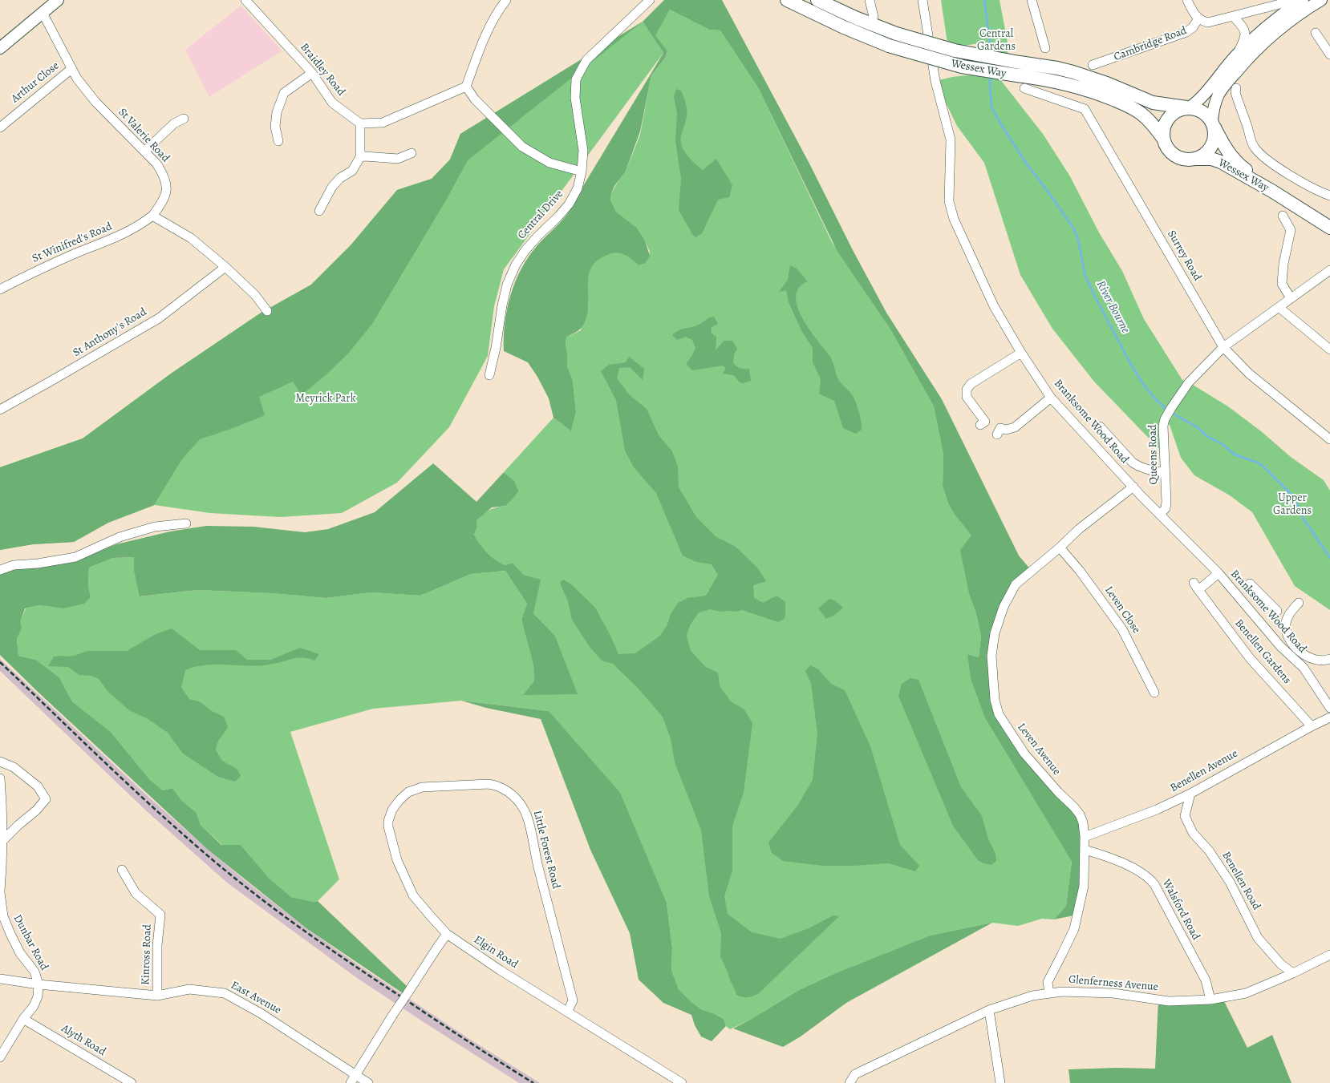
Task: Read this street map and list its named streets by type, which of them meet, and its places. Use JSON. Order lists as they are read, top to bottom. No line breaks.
{"streets":{"highway":["Wessex Way"],"street":["Cambridge Road","Braidley Road","Arthur Close","St Valerie Road","Central Drive","St Winifred's Road","Surrey Road","St Anthony's Road","Branksome Wood Road","Queens Road","Leven Close","Benellen Gardens","Leven Avenue","Benellen Avenue","Little Forest Road","Benellen Road","Walsford Road","Dunbar Road","Elgin Road","Kinross Road","Glenferness Avenue","East Avenue","Alyth Road"]},"crossings":[["Arthur Close","St Valerie Road"],["St Valerie Road","St Winifred's Road"],["Surrey Road","Queens Road"],["Branksome Wood Road","Queens Road"],["Branksome Wood Road","Benellen Gardens"],["Branksome Wood Road","Leven Avenue"],["Leven Close","Leven Avenue"],["Benellen Gardens","Benellen Avenue"],["Leven Avenue","Benellen Avenue"],["Leven Avenue","Walsford Road"],["Leven Avenue","Glenferness Avenue"],["Benellen Avenue","Benellen Road"],["Little Forest Road","Elgin Road"],["Benellen Road","Glenferness Avenue"],["Walsford Road","Glenferness Avenue"],["Dunbar Road","East Avenue"],["Kinross Road","East Avenue"]],"water":["River Bourne"],"parks":["Central Gardens","Meyrick Park","Upper Gardens"]}
